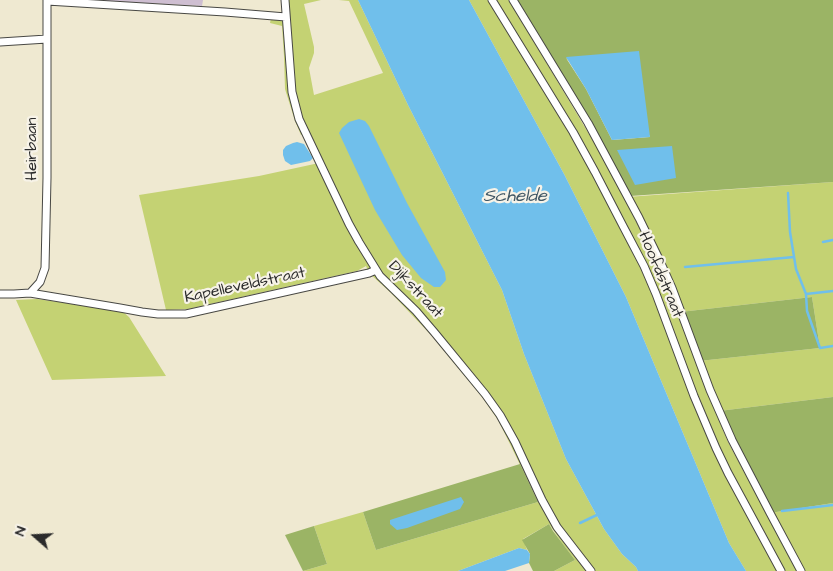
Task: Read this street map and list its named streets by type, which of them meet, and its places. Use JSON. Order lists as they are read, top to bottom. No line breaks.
{"streets":{"street":["Heirbaan","Hoofdstraat","Kapelleveldstraat","Dijkstraat"]},"crossings":[["Heirbaan","Kapelleveldstraat"],["Kapelleveldstraat","Dijkstraat"]],"water":["Schelde"],"north":"left"}
